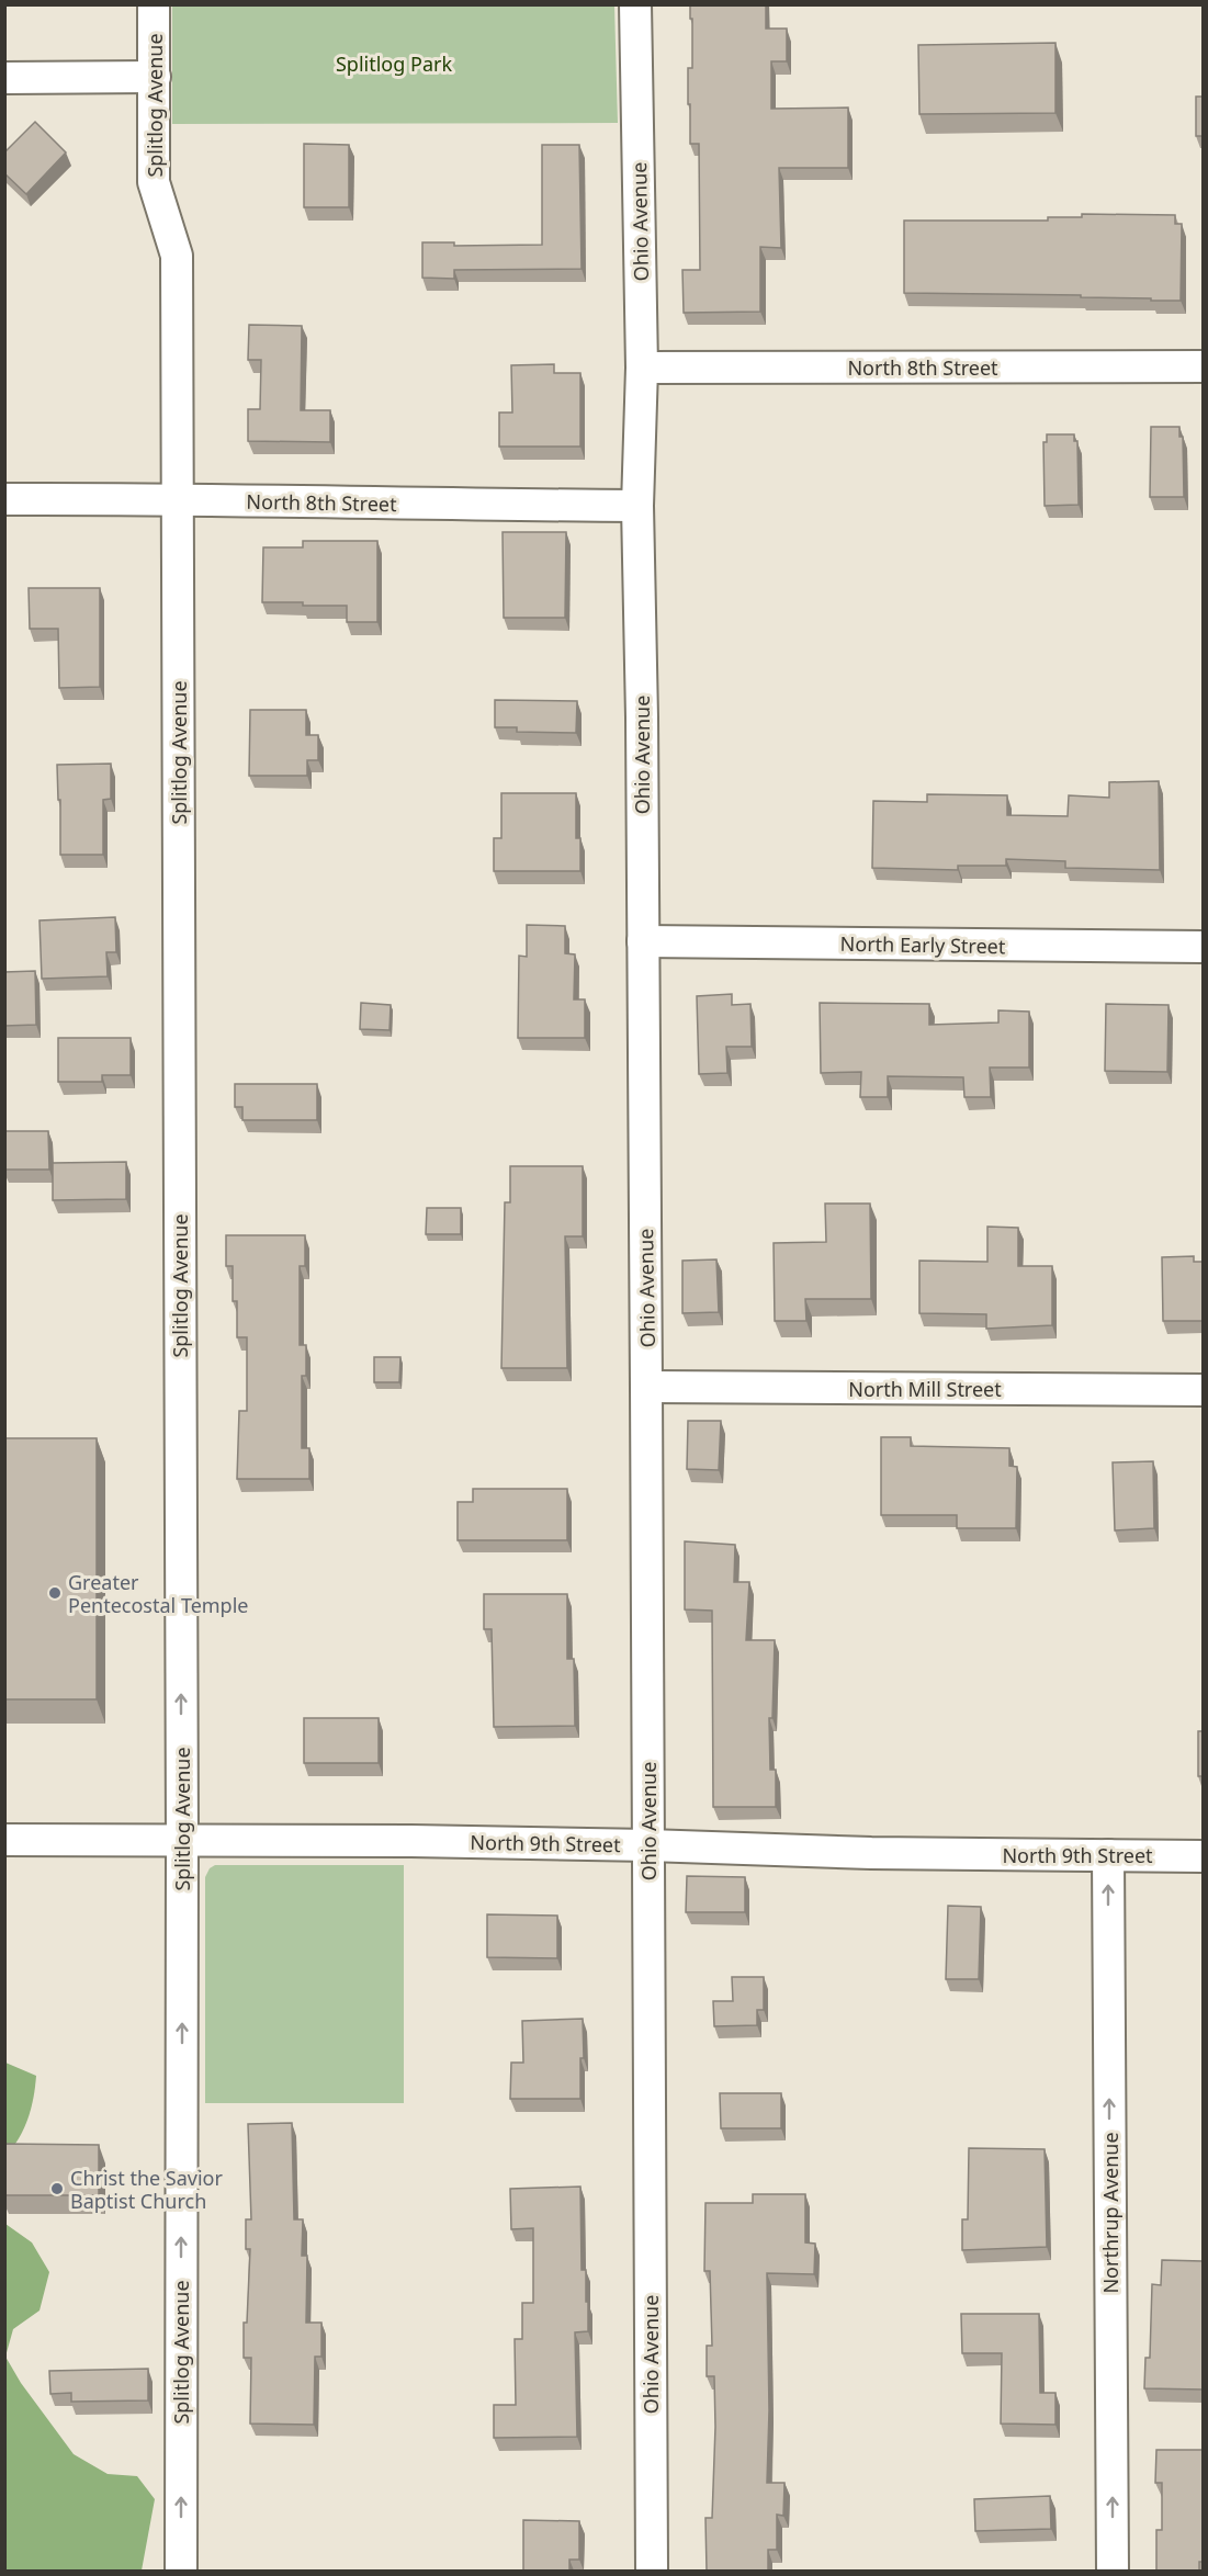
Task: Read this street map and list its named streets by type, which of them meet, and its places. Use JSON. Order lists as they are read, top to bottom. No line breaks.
{"streets":{"street":["Splitlog Avenue","Ohio Avenue","North 8th Street","North Early Street","North Mill Street","North 9th Street","Northrup Avenue"]},"crossings":[["Splitlog Avenue","North 8th Street"],["Splitlog Avenue","North 9th Street"],["Ohio Avenue","North 8th Street"],["Ohio Avenue","North Early Street"],["Ohio Avenue","North Mill Street"],["Ohio Avenue","North 9th Street"],["North 9th Street","Northrup Avenue"]],"one_way":["Splitlog Avenue","Northrup Avenue"],"parks":["Splitlog Park"],"places":["Greater Pentecostal Temple","Christ the Savior Baptist Church"]}
